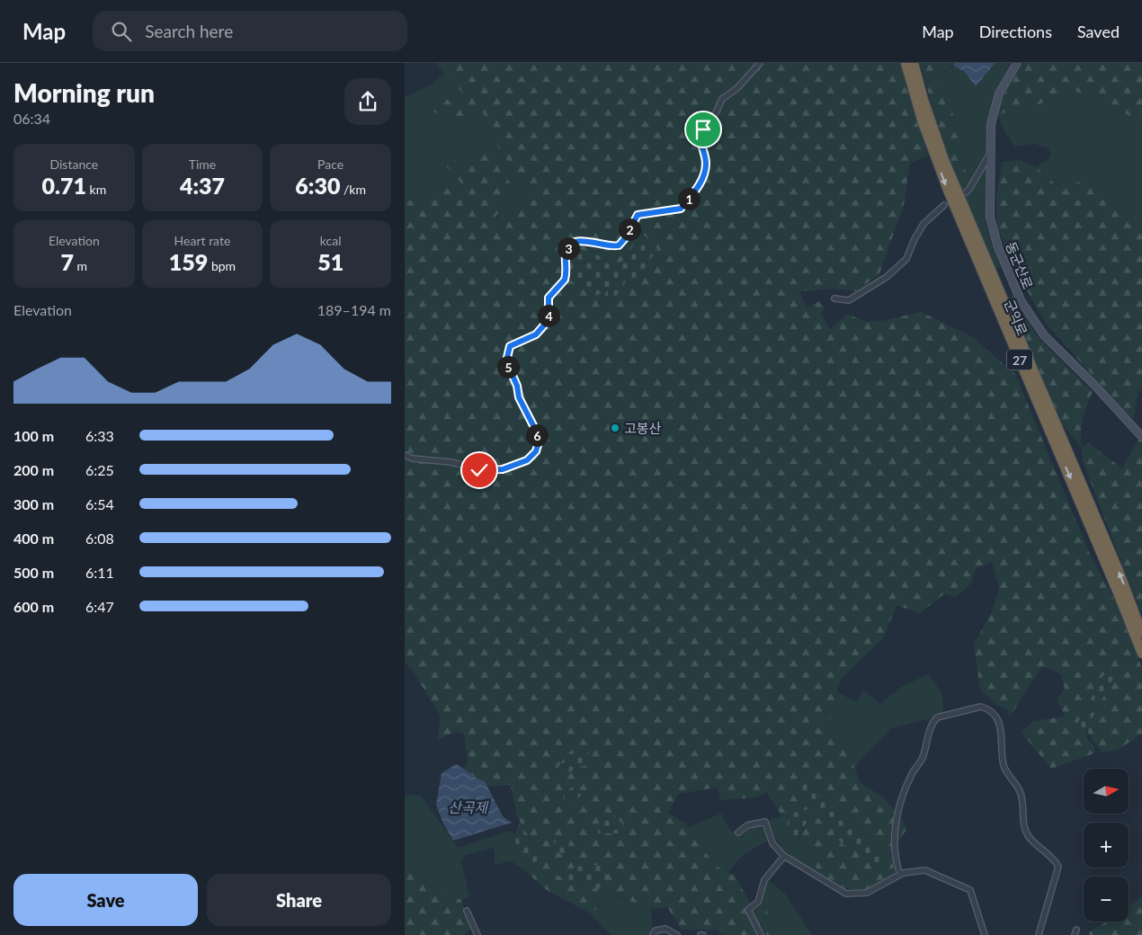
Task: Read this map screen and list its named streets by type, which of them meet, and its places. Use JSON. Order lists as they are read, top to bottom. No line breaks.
{"streets":{"highway":["군익로","27"],"street":["동군산로"]},"water":["산곡제"],"places":["고봉산"],"north":"right","page":{"header":"Map","search":"Search here","nav":["Map","Directions","Saved"],"heading":["Morning run","06:34"],"stats":[["Distance","0.71 km"],["Time","4:37"],["Pace","6:30 /km"],["Elevation","7 m"],["Heart rate","159 bpm"],["kcal","51"]],"pins":["1","2","3","4","5","6"],"chart":["Elevation","189–194 m"],"list":[{"name":"100 m","note":"6:33"},{"name":"200 m","note":"6:25"},{"name":"300 m","note":"6:54"},{"name":"400 m","note":"6:08"},{"name":"500 m","note":"6:11"},{"name":"600 m","note":"6:47"}],"map_buttons":["+","−"],"buttons":["Save","Share"]}}
